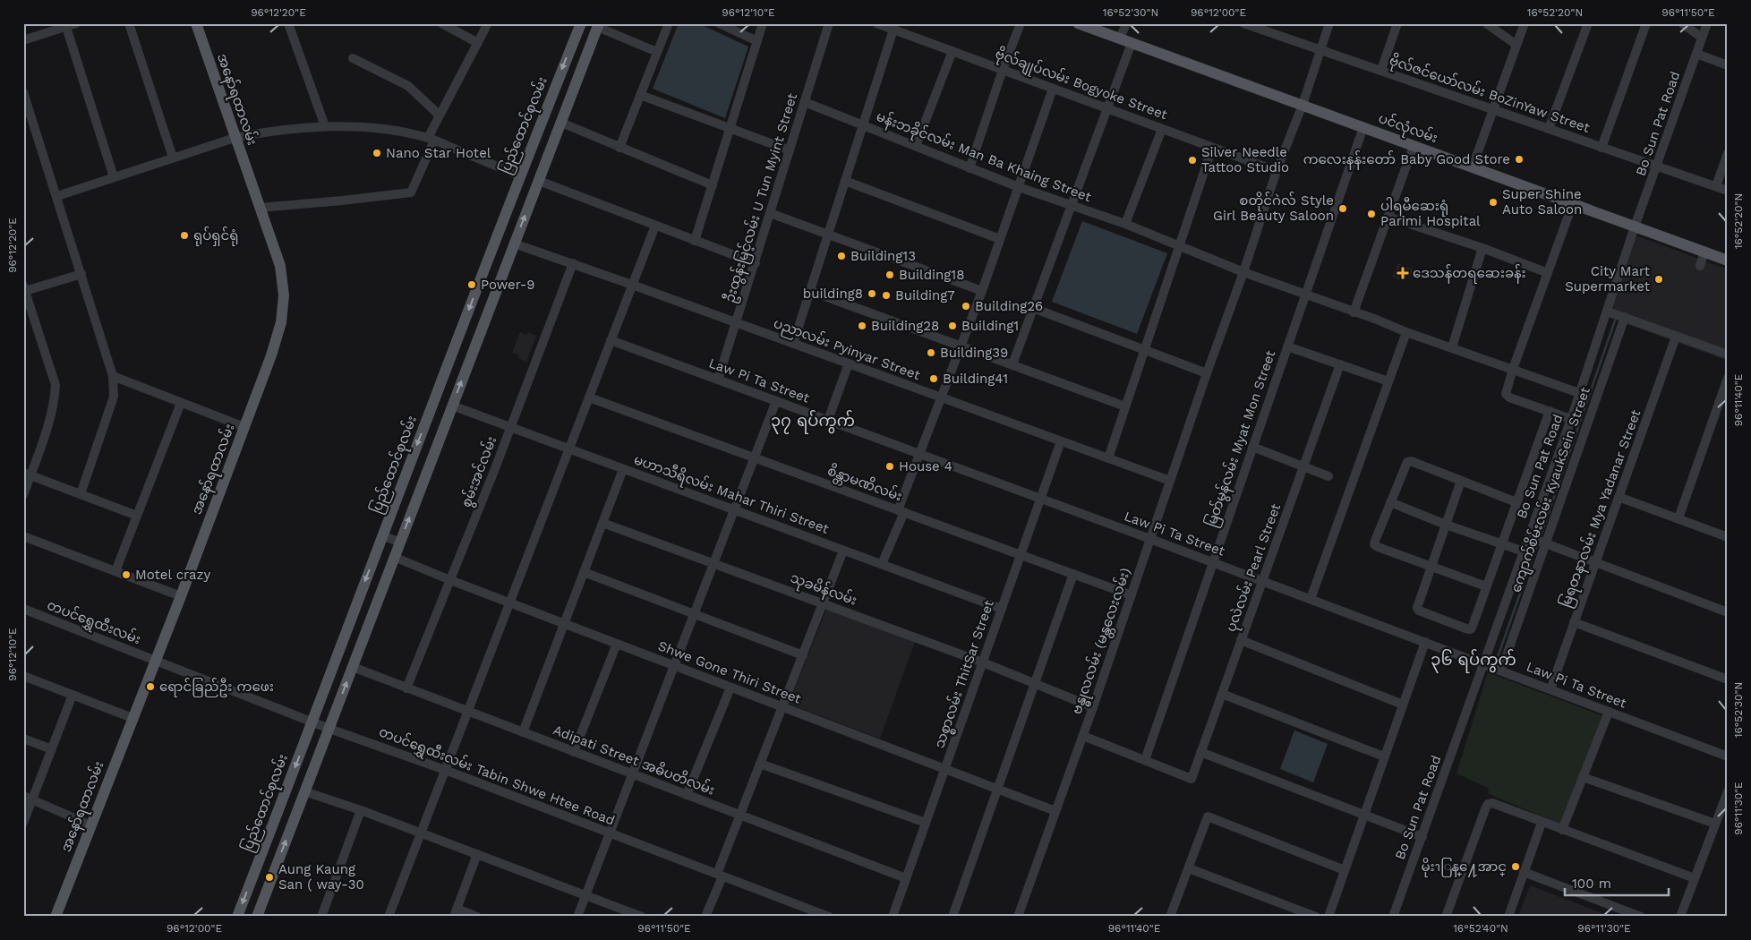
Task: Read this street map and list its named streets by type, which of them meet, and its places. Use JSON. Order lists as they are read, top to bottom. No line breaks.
{"streets":{"main road":["အနော်ရထာလမ်း","ပြည်ထောင်စုလမ်း","ပင်လုံလမ်း"],"street":["ဗိုလ်ချုပ်လမ်း Bogyoke Street","ဗိုလ်ဇင်ယော်လမ်း BoZinYaw Street","Bo Sun Pat Road","မန်းဘခိုင်လမ်း Man Ba Khaing Street","ဦးထွန်းမြင့်လမ်း U Tun Myint Street","ပညာလမ်း Pyinyar Street","Law Pi Ta Street","မြတ်မွန်လမ်း Myat Mon Street","စွမ်းအင်လမ်း","စိန္တာမဏိလမ်း","ကျောက်စိမ်းလမ်း KyaukSein Street","မဟာသီရိလမ်း Mahar Thiri Street","မြရတနာလမ်း Mya Yadanar Street","ပုလဲလမ်း Pearl Street","သုခမိန်လမ်း","တပင်ရွှေထီးလမ်း","ဗန္ဓုလလမ်း (မန္တလေးလမ်း)","Shwe Gone Thiri Street","သစ္စာလမ်း ThitSar Street","Adipati Street အဓိပတိလမ်း","တပင်ရွှေထီးလမ်း Tabin Shwe Htee Road"]},"crossings":[["ဗိုလ်ချုပ်လမ်း Bogyoke Street","ဗန္ဓုလလမ်း (မန္တလေးလမ်း)"],["ဗိုလ်ဇင်ယော်လမ်း BoZinYaw Street","Bo Sun Pat Road"],["ဗိုလ်ဇင်ယော်လမ်း BoZinYaw Street","ဗန္ဓုလလမ်း (မန္တလေးလမ်း)"],["အနော်ရထာလမ်း","တပင်ရွှေထီးလမ်း"],["အနော်ရထာလမ်း","တပင်ရွှေထီးလမ်း Tabin Shwe Htee Road"],["Bo Sun Pat Road","ပင်လုံလမ်း"],["Bo Sun Pat Road","Law Pi Ta Street"],["ပြည်ထောင်စုလမ်း","တပင်ရွှေထီးလမ်း Tabin Shwe Htee Road"],["ပင်လုံလမ်း","မြတ်မွန်လမ်း Myat Mon Street"],["ပင်လုံလမ်း","ဗန္ဓုလလမ်း (မန္တလေးလမ်း)"],["မန်းဘခိုင်လမ်း Man Ba Khaing Street","ဦးထွန်းမြင့်လမ်း U Tun Myint Street"],["မန်းဘခိုင်လမ်း Man Ba Khaing Street","မြတ်မွန်လမ်း Myat Mon Street"],["မန်းဘခိုင်လမ်း Man Ba Khaing Street","ဗန္ဓုလလမ်း (မန္တလေးလမ်း)"],["ဦးထွန်းမြင့်လမ်း U Tun Myint Street","ပညာလမ်း Pyinyar Street"],["ဦးထွန်းမြင့်လမ်း U Tun Myint Street","Law Pi Ta Street"],["ပညာလမ်း Pyinyar Street","စွမ်းအင်လမ်း"],["ပညာလမ်း Pyinyar Street","ဗန္ဓုလလမ်း (မန္တလေးလမ်း)"],["ပညာလမ်း Pyinyar Street","သစ္စာလမ်း ThitSar Street"],["Law Pi Ta Street","မြတ်မွန်လမ်း Myat Mon Street"],["Law Pi Ta Street","ကျောက်စိမ်းလမ်း KyaukSein Street"],["Law Pi Ta Street","မြရတနာလမ်း Mya Yadanar Street"],["Law Pi Ta Street","ပုလဲလမ်း Pearl Street"],["Law Pi Ta Street","ဗန္ဓုလလမ်း (မန္တလေးလမ်း)"],["Law Pi Ta Street","သစ္စာလမ်း ThitSar Street"],["မြတ်မွန်လမ်း Myat Mon Street","ပုလဲလမ်း Pearl Street"],["စွမ်းအင်လမ်း","မဟာသီရိလမ်း Mahar Thiri Street"],["စွမ်းအင်လမ်း","Shwe Gone Thiri Street"],["စွမ်းအင်လမ်း","Adipati Street အဓိပတိလမ်း"],["စိန္တာမဏိလမ်း","ဗန္ဓုလလမ်း (မန္တလေးလမ်း)"],["စိန္တာမဏိလမ်း","သစ္စာလမ်း ThitSar Street"],["မဟာသီရိလမ်း Mahar Thiri Street","သစ္စာလမ်း ThitSar Street"],["သုခမိန်လမ်း","ဗန္ဓုလလမ်း (မန္တလေးလမ်း)"],["သုခမိန်လမ်း","သစ္စာလမ်း ThitSar Street"],["တပင်ရွှေထီးလမ်း","တပင်ရွှေထီးလမ်း Tabin Shwe Htee Road"],["ဗန္ဓုလလမ်း (မန္တလေးလမ်း)","Shwe Gone Thiri Street"],["Shwe Gone Thiri Street","သစ္စာလမ်း ThitSar Street"],["သစ္စာလမ်း ThitSar Street","Adipati Street အဓိပတိလမ်း"]],"districts":["၃၇ ရပ်ကွက်","၃၆ ရပ်ကွက်"],"places":{"other":["Nano Star Hotel","ကလေးနန်းတော် Baby Good Store","Silver Needle Tattoo Studio","Super Shine Auto Saloon","စတိုင်ဂဲလ် Style Girl Beauty Saloon","ပါရမီဆေးရုံ Parimi Hospital","ရုပ်ရှင်ရုံ","Building13","Building18","City Mart Supermarket","Power-9","building8","Building7","Building26","Building28","Building1","Building39","Building41","House 4","Motel crazy","ရောင်ခြည်ဦး ကဖေး","မိုးၫြန္႔ေအာင္","Aung Kaung San ( way-30"],"health":["ဒေသန်တရဆေးခန်း"]},"scale_bar":"100 m","coordinates":["96°12'20\"E","96°12'10\"E","16°52'30\"N","96°12'00\"E","16°52'20\"N","96°11'50\"E","96°11'40\"E","96°11'30\"E","16°52'40\"N"]}
